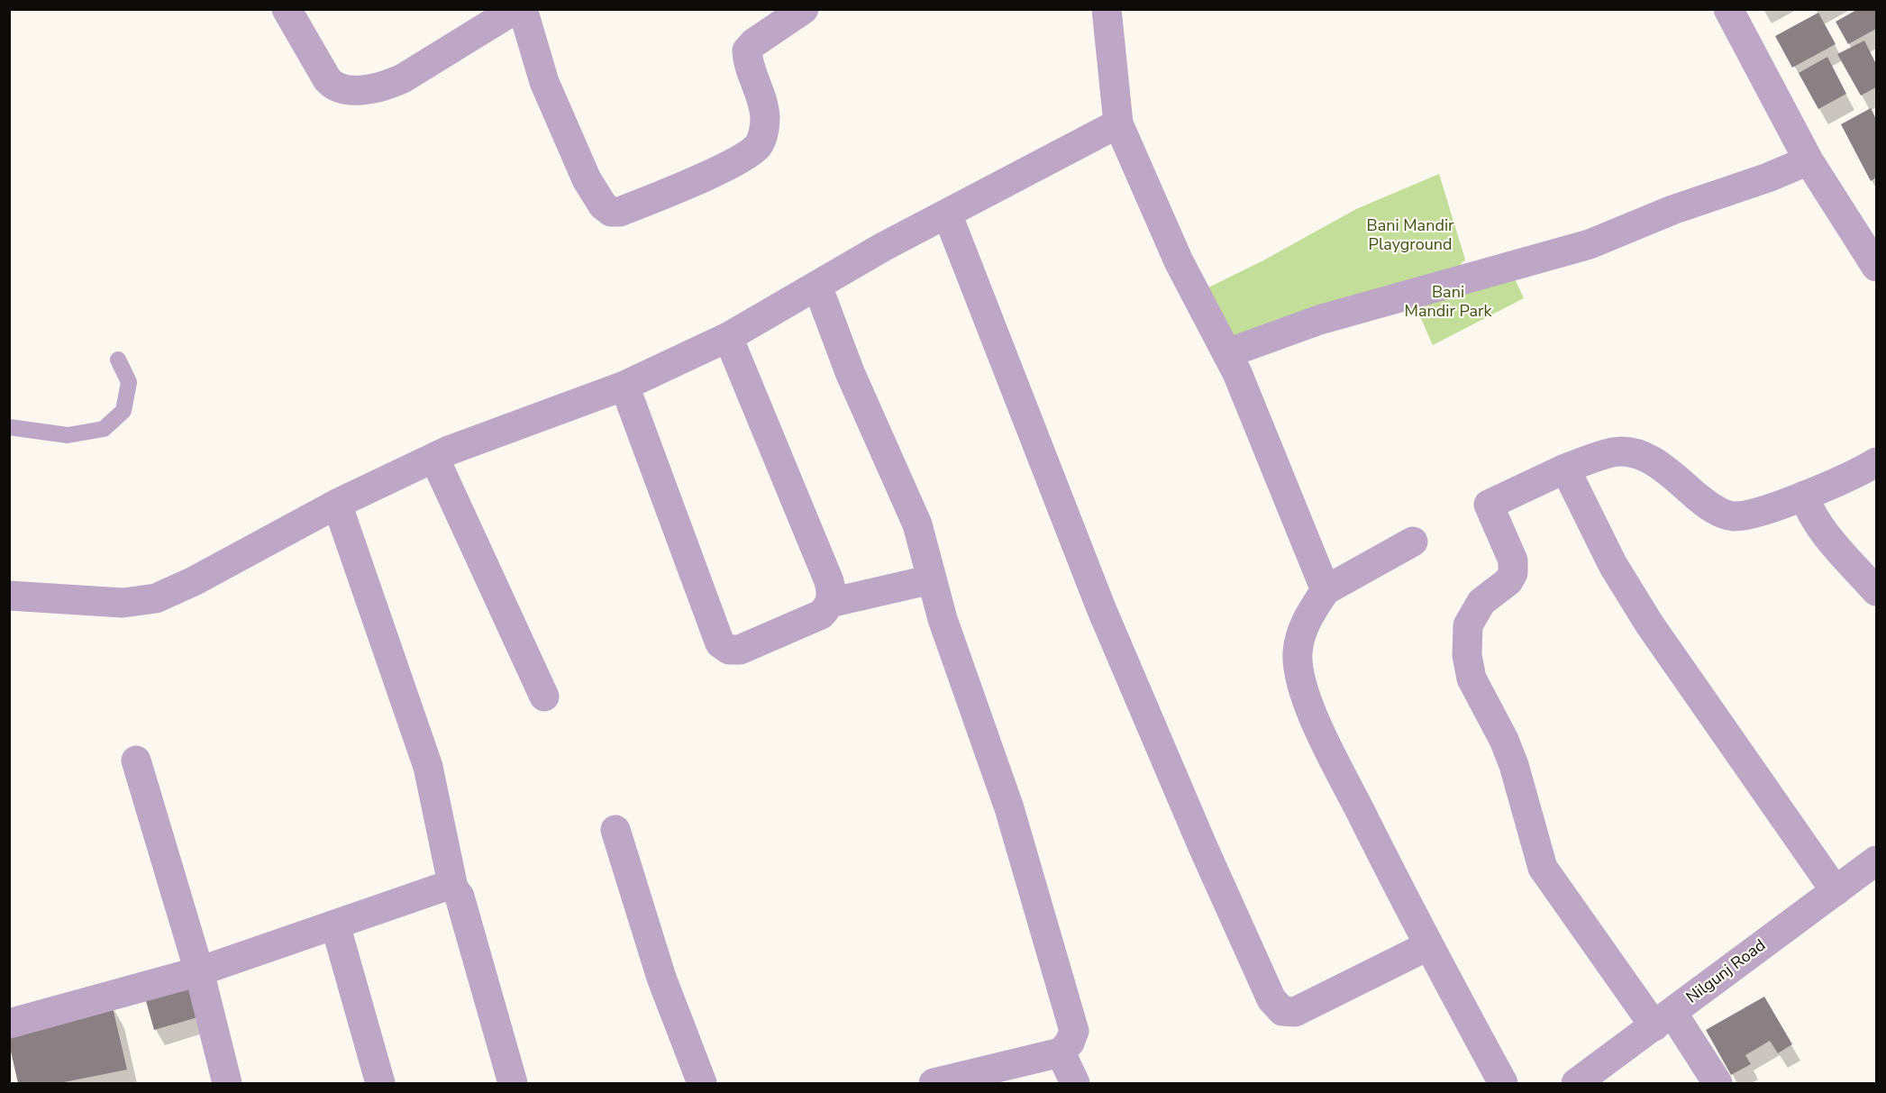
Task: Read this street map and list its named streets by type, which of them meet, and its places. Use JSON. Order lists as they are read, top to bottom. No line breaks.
{"streets":{"street":["Nilgunj Road"]},"parks":["Bani Mandir Playground","Bani Mandir Park"]}
